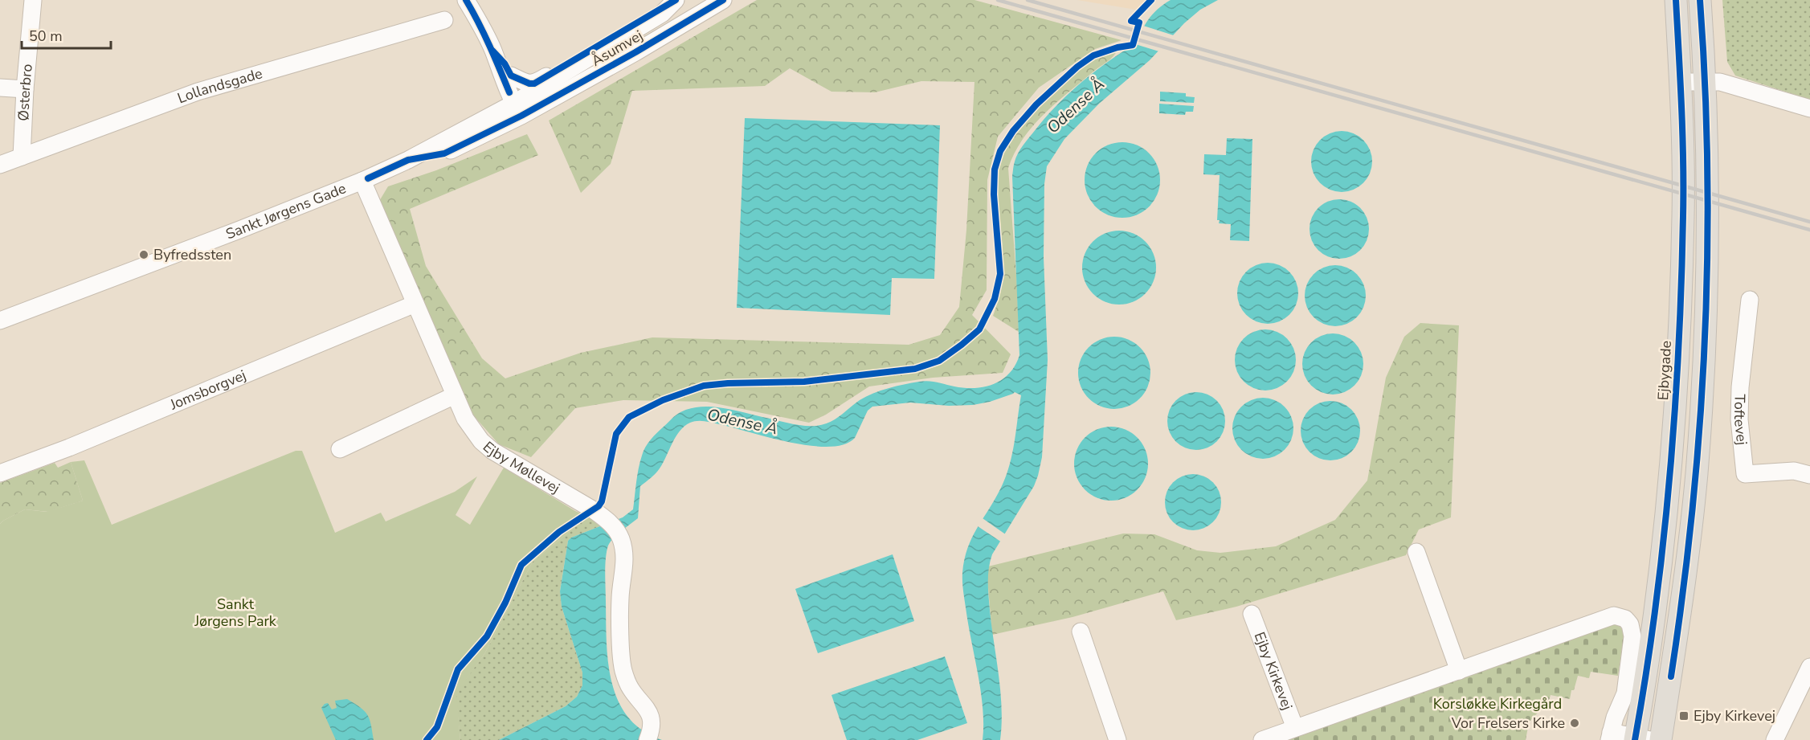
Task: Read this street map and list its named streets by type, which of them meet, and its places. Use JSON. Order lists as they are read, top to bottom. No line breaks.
{"streets":{"main road":["Ejbygade"],"street":["Åsumvej","Lollandsgade","Østerbro","Sankt Jørgens Gade","Jomsborgvej","Toftevej","Ejby Møllevej","Ejby Kirkevej"]},"crossings":[["Åsumvej","Sankt Jørgens Gade"],["Lollandsgade","Østerbro"],["Sankt Jørgens Gade","Ejby Møllevej"],["Ejbygade","Ejby Kirkevej"],["Jomsborgvej","Ejby Møllevej"]],"water":["Odense Å"],"parks":["Sankt Jørgens Park","Korsløkke Kirkegård"],"places":{"other":["Byfredssten","Vor Frelsers Kirke"],"transit":["Ejby Kirkevej"]},"scale_bar":"50 m"}
